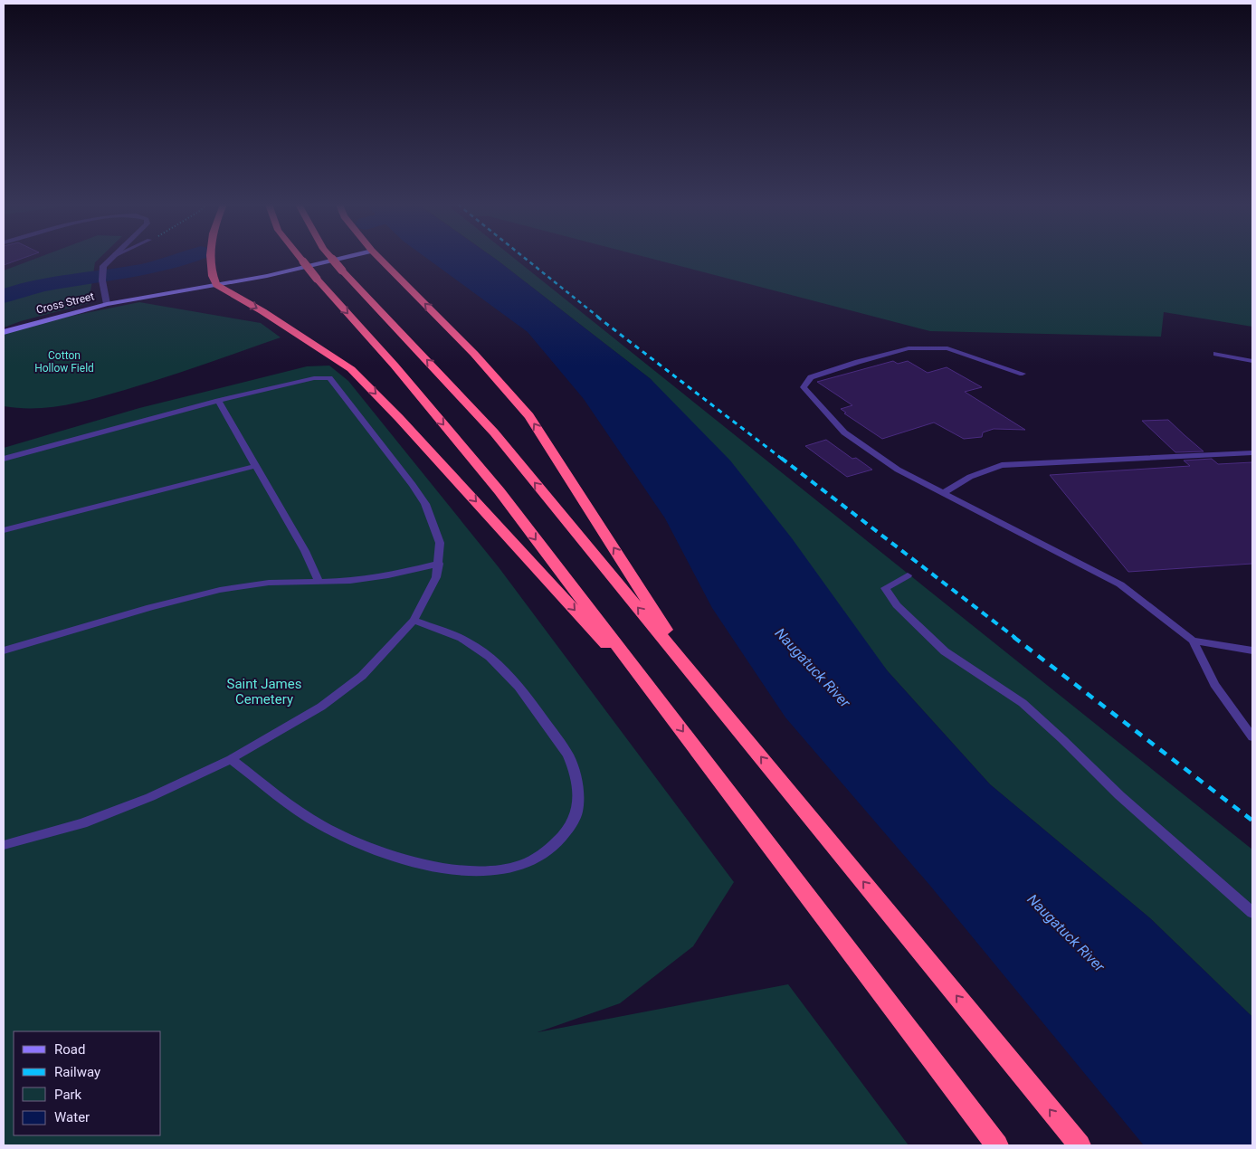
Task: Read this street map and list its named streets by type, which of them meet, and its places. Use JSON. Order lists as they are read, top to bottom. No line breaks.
{"streets":{"street":["Cross Street"]},"water":["Naugatuck River"],"parks":["Cotton Hollow Field","Saint James Cemetery"],"legend":["Road","Railway","Park","Water"]}
